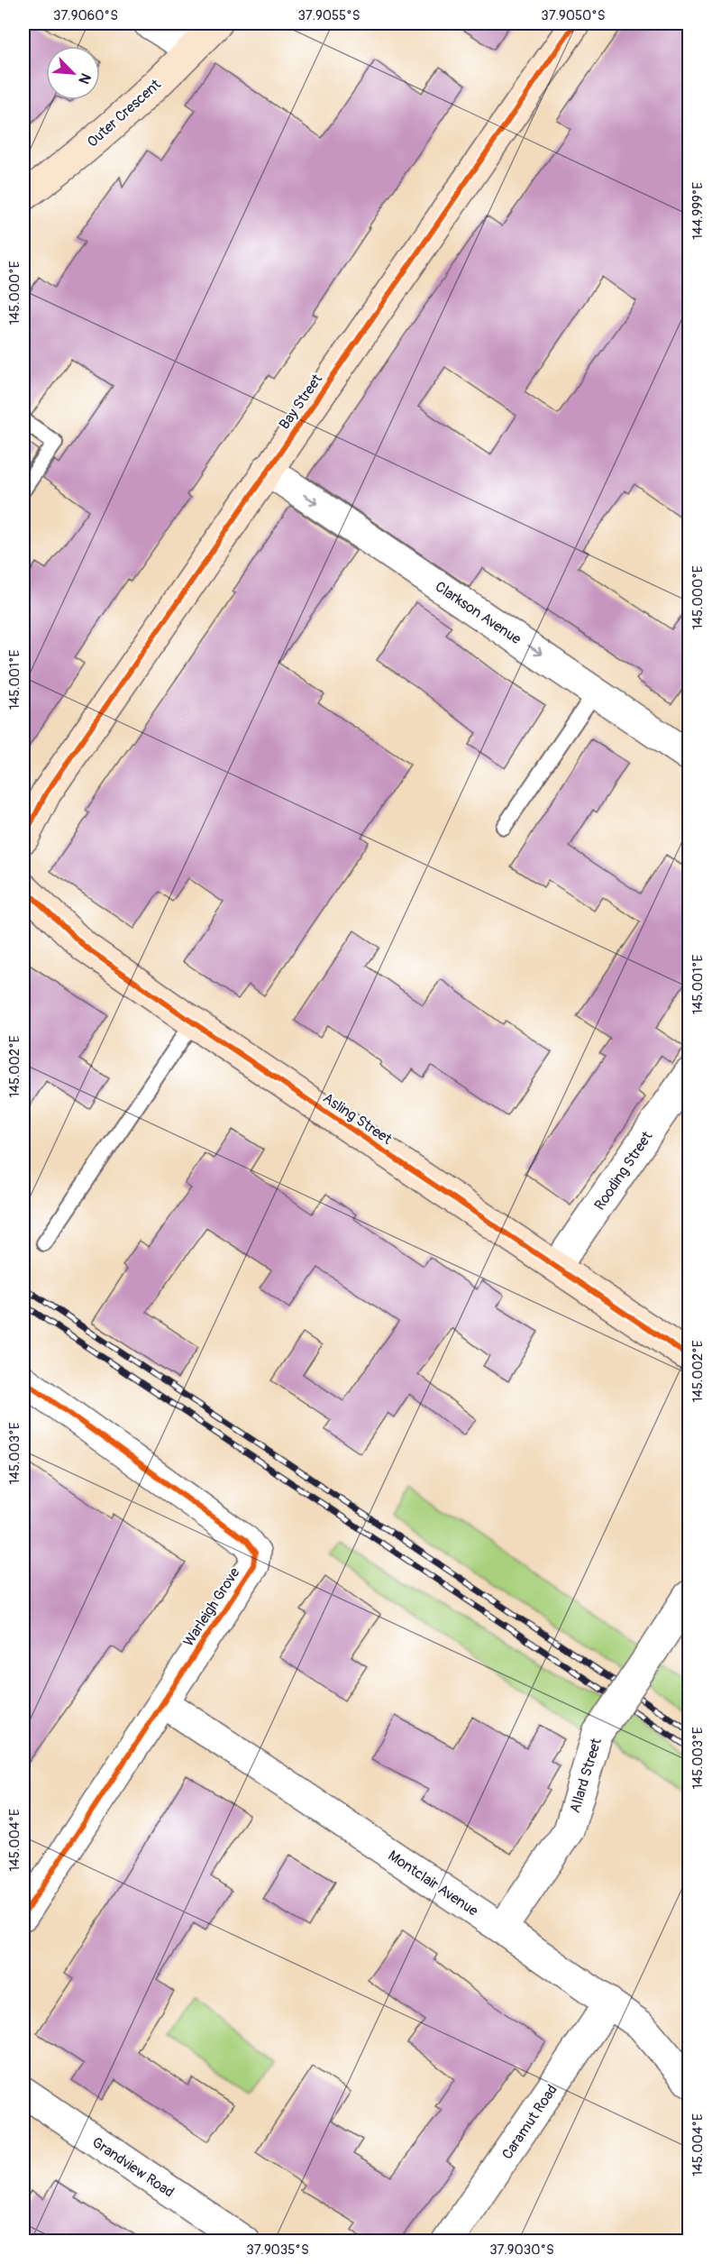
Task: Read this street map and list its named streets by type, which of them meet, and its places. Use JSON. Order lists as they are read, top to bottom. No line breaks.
{"streets":{"street":["Outer Crescent","Bay Street","Clarkson Avenue","Asling Street","Rooding Street","Warleigh Grove","Allard Street","Montclair Avenue","Caramut Road","Grandview Road"]},"crossings":[["Bay Street","Clarkson Avenue"],["Asling Street","Rooding Street"],["Warleigh Grove","Montclair Avenue"],["Allard Street","Montclair Avenue"],["Montclair Avenue","Caramut Road"]],"one_way":["Clarkson Avenue"],"north":"bottom right","coordinates":["37.9060°S","37.9055°S","37.9050°S","144.999°E","145.000°E","145.001°E","145.002°E","145.003°E","145.004°E","37.9035°S","37.9030°S"]}
